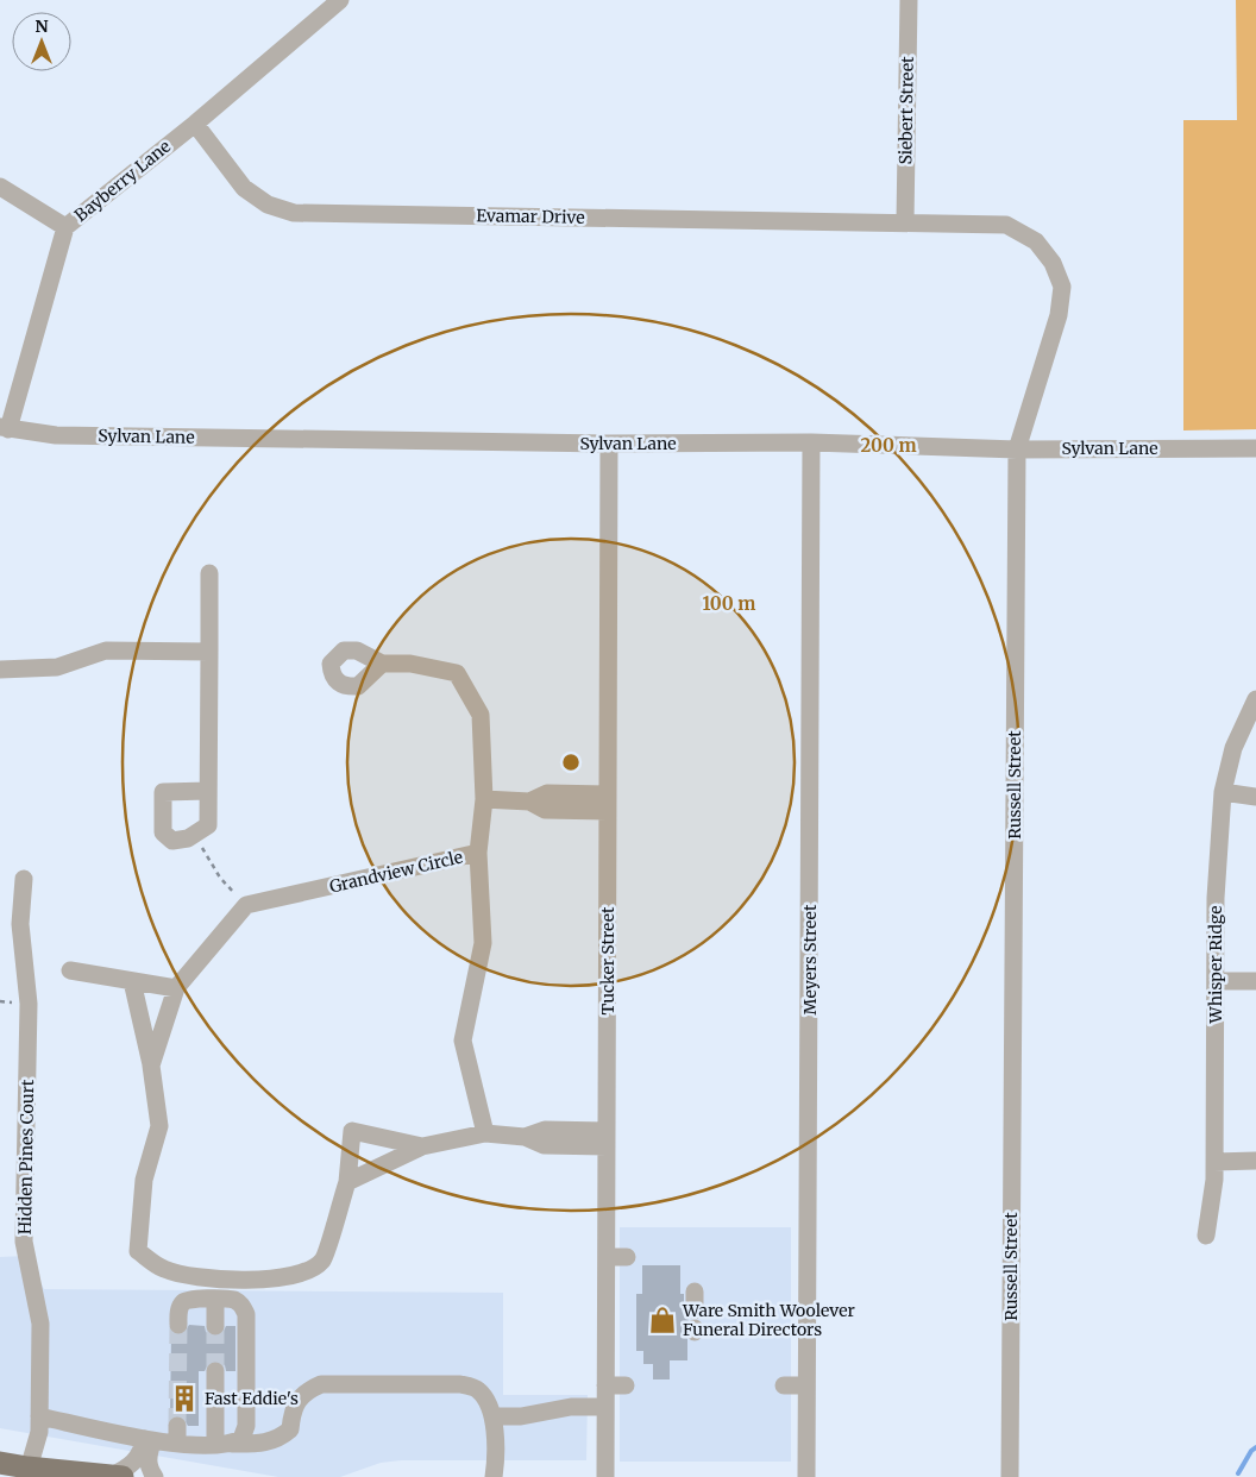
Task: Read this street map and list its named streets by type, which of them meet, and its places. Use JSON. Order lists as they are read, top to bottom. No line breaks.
{"streets":{"street":["Siebert Street","Bayberry Lane","Evamar Drive","Sylvan Lane","Russell Street","Grandview Circle","Meyers Street","Tucker Street","Whisper Ridge","Hidden Pines Court"]},"crossings":[["Siebert Street","Evamar Drive"],["Siebert Street","Russell Street"],["Bayberry Lane","Evamar Drive"],["Bayberry Lane","Sylvan Lane"],["Evamar Drive","Russell Street"],["Sylvan Lane","Russell Street"],["Sylvan Lane","Meyers Street"],["Sylvan Lane","Tucker Street"]],"places":{"shop":["Ware Smith Woolever Funeral Directors"],"building":["Fast Eddie's"]},"north":"top","rings":["200 m","100 m"]}
